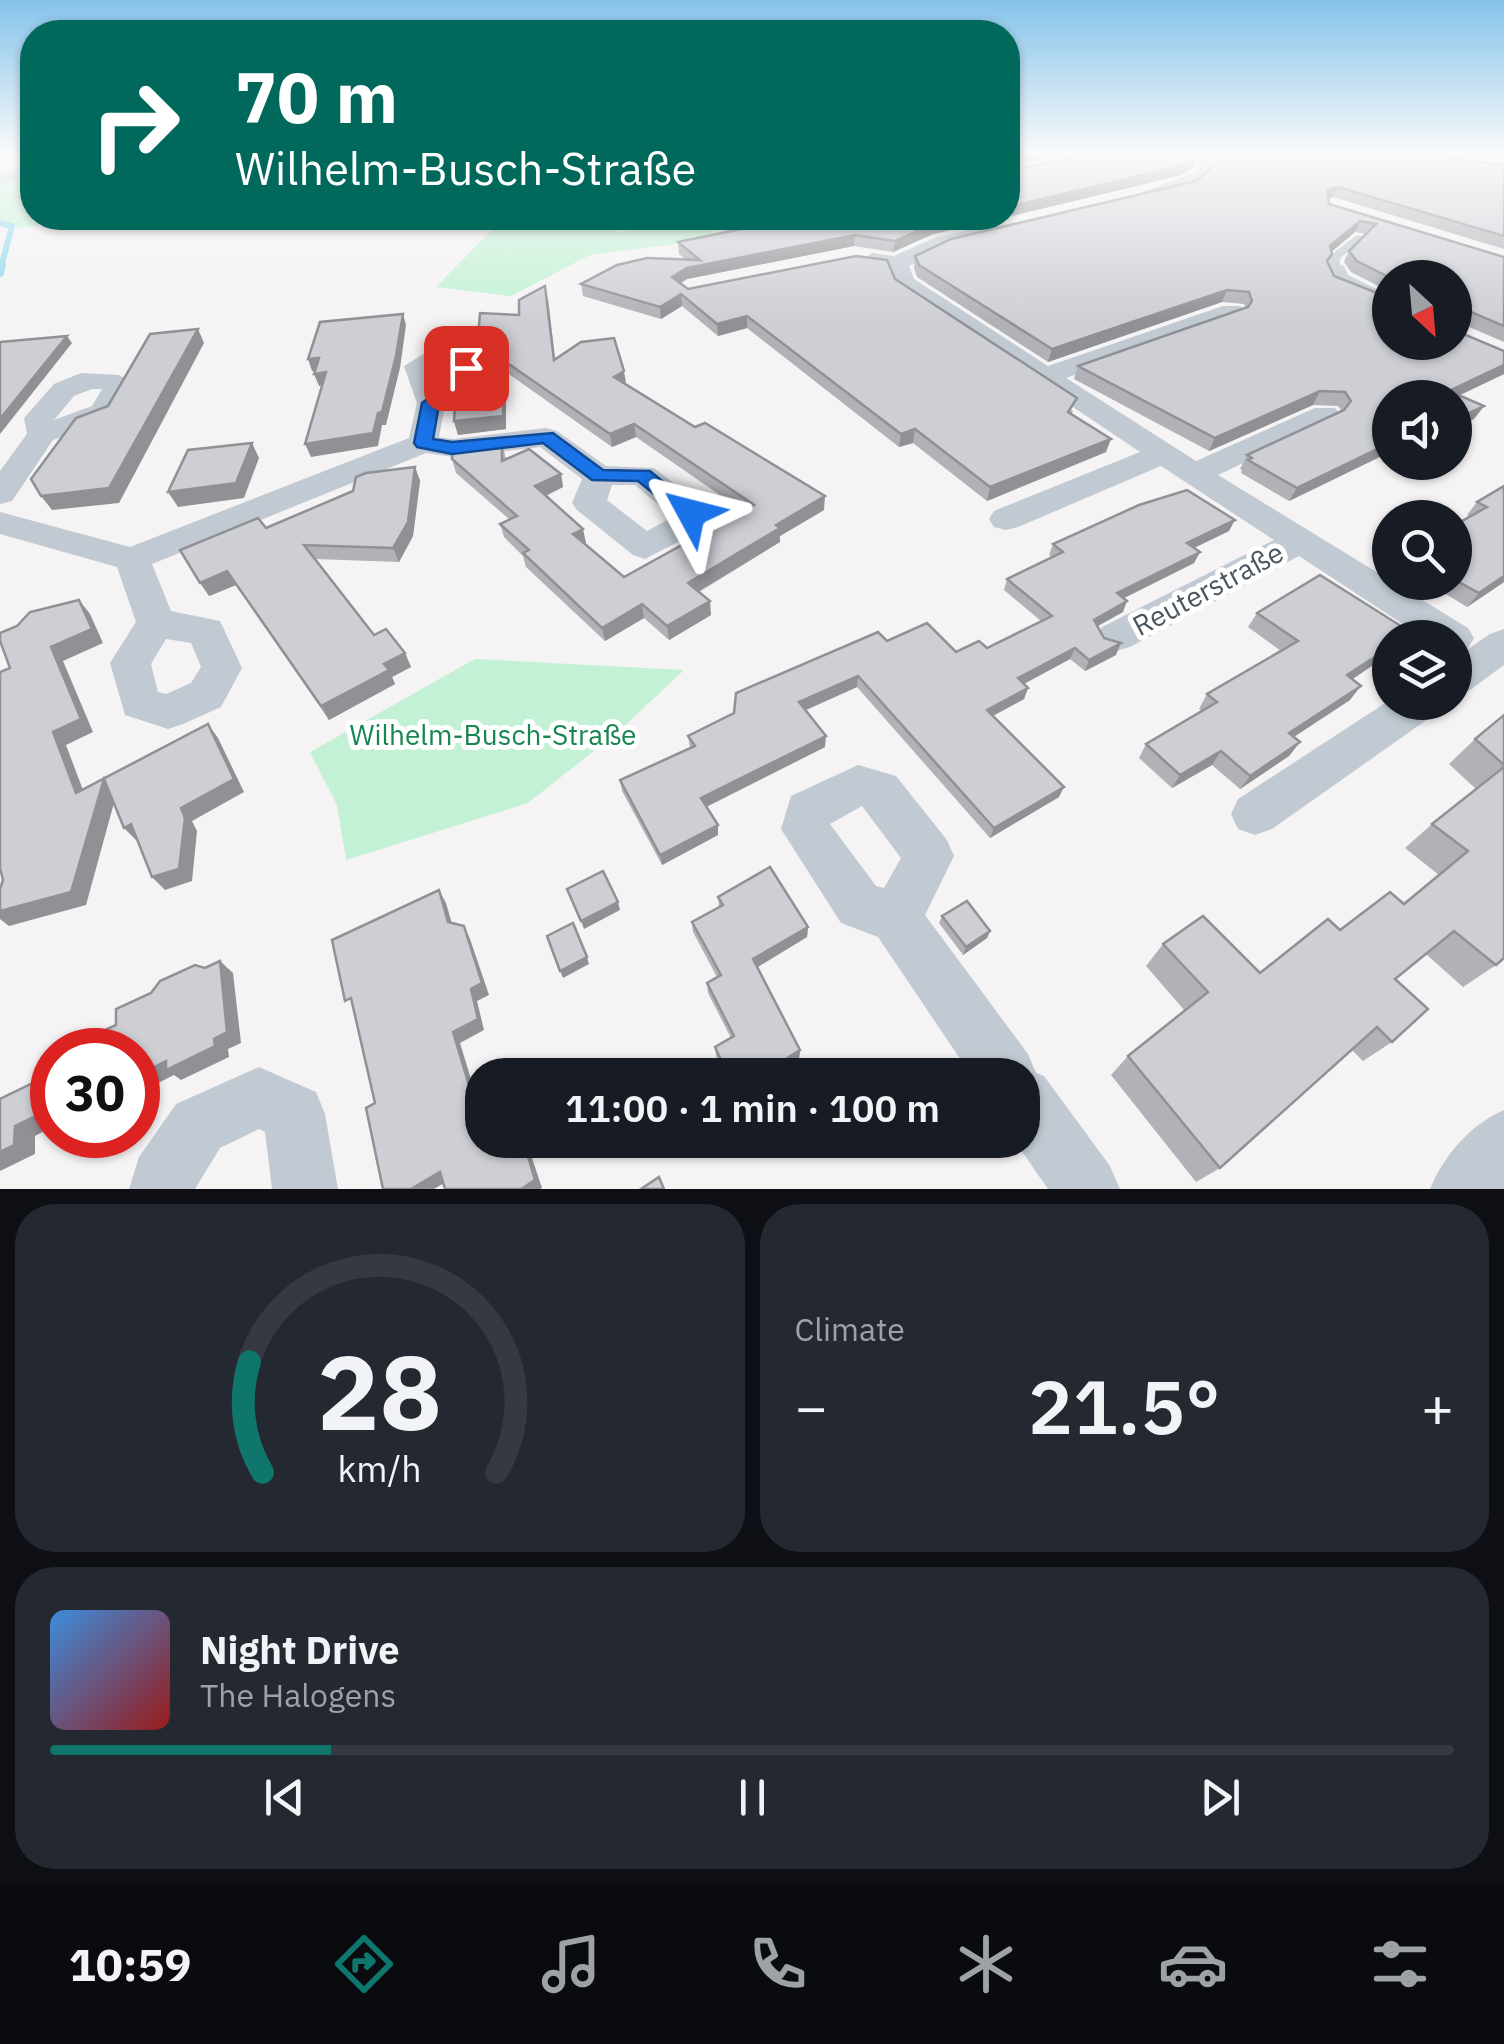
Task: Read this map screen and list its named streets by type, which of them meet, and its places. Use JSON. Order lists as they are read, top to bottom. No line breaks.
{"streets":{"street":["Reuterstraße"]},"parks":["Wilhelm-Busch-Straße"],"north":"bottom right","page":{"turn":["70 m","Wilhelm-Busch-Straße"],"limit":"30","trip":"11:00 · 1 min · 100 m","tile":"Climate","heat":["−","21.5°","+"],"song":["Night Drive","The Halogens"],"tabs":"10:59","gauge":["28","km/h"]}}
